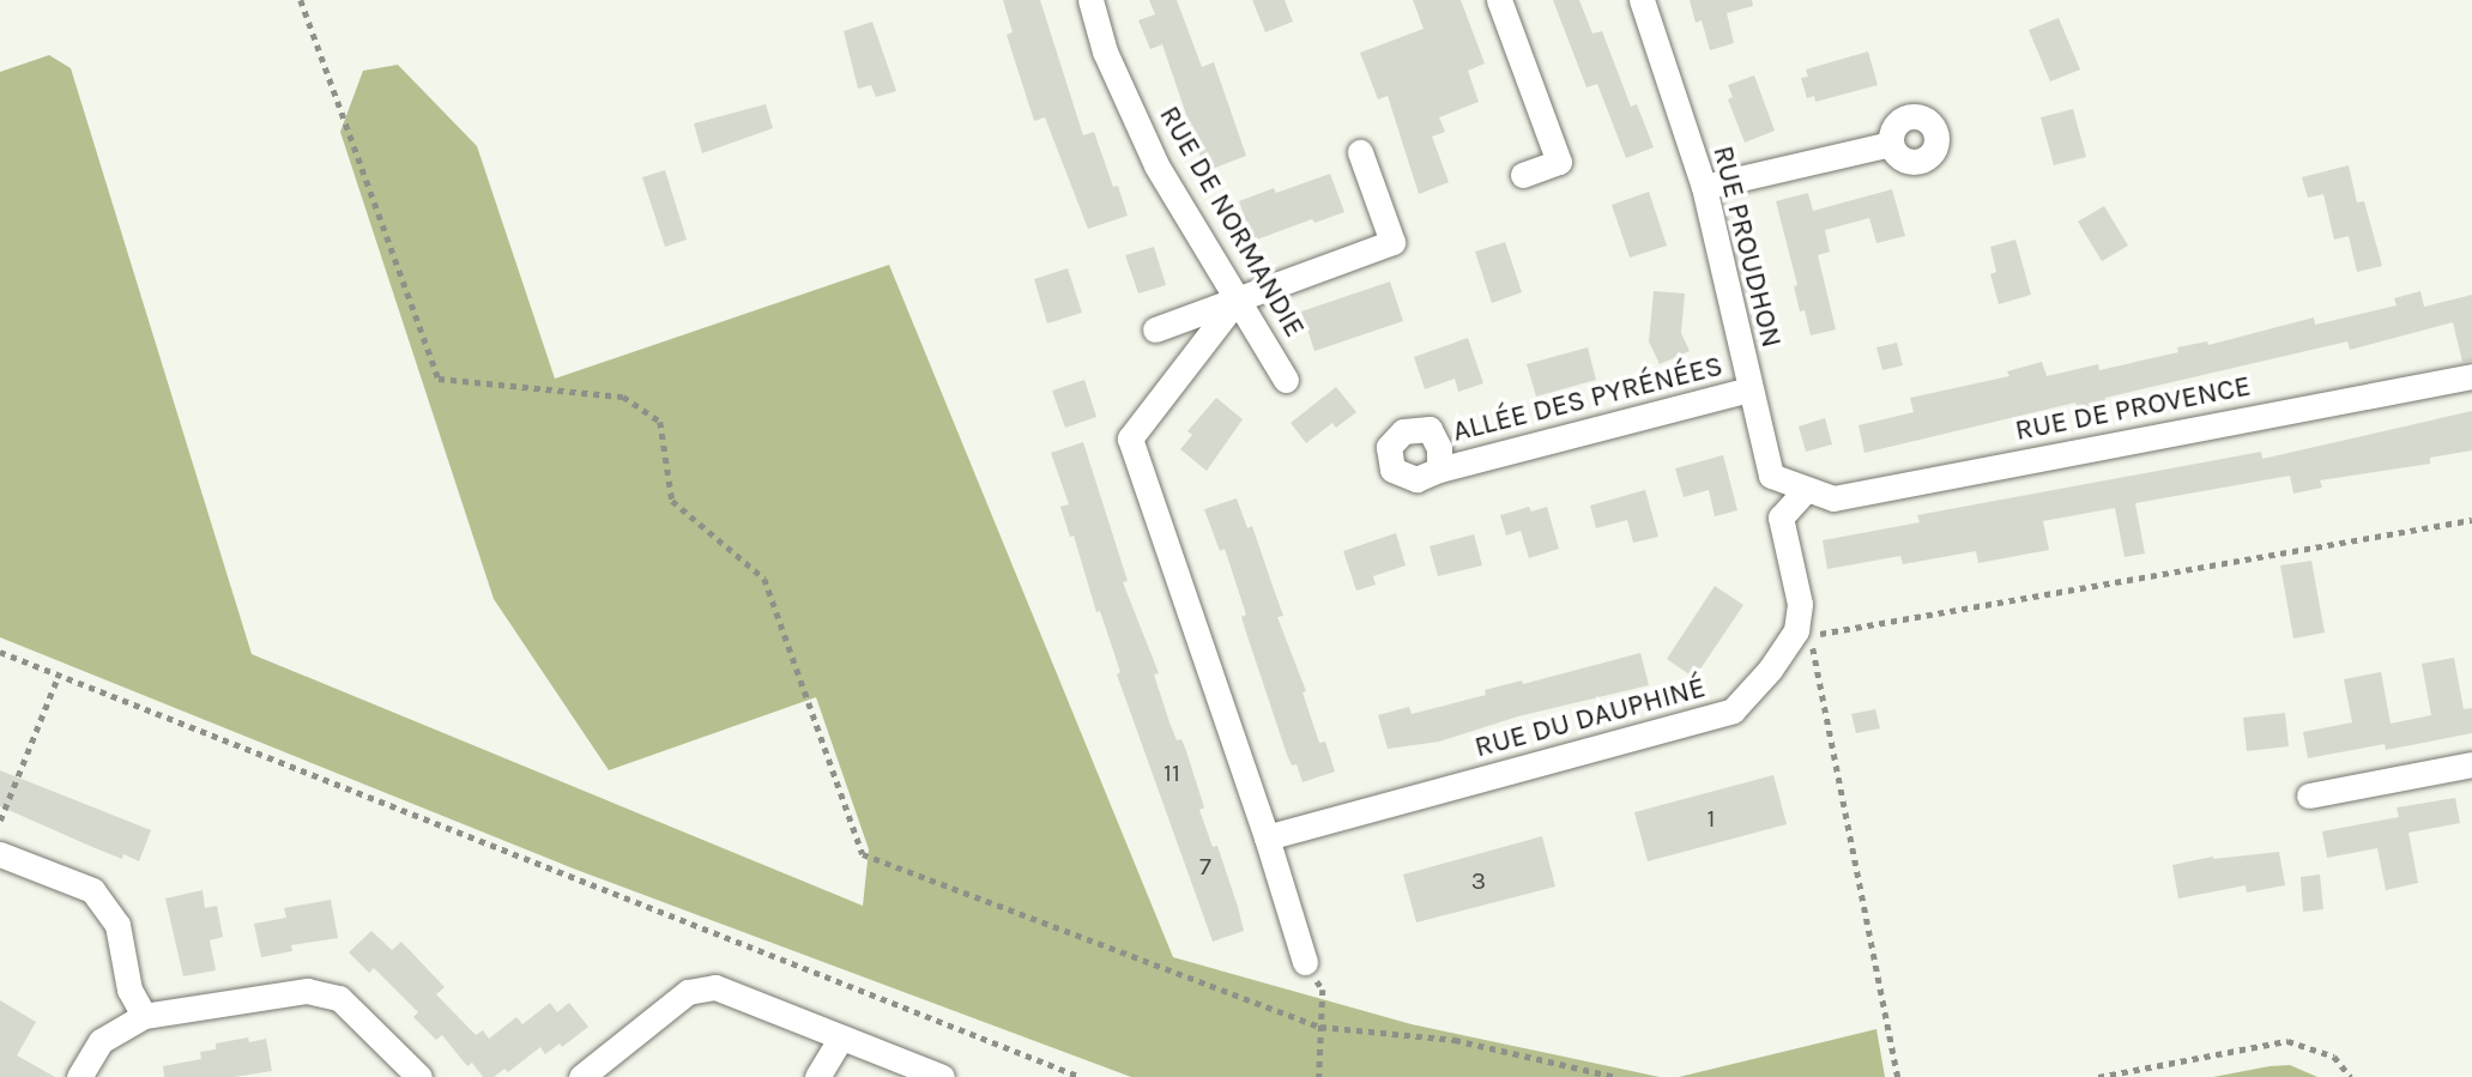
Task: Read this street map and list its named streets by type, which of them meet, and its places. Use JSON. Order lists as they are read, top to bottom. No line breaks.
{"streets":{"street":["RUE DE NORMANDIE","RUE PROUDHON","ALLÉE DES PYRÉNÉES","RUE DE PROVENCE","RUE DU DAUPHINÉ"]},"crossings":[["RUE PROUDHON","ALLÉE DES PYRÉNÉES"],["RUE PROUDHON","RUE DE PROVENCE"],["RUE PROUDHON","RUE DU DAUPHINÉ"],["RUE DE PROVENCE","RUE DU DAUPHINÉ"]],"house_numbers":["11","1","7","3"]}
